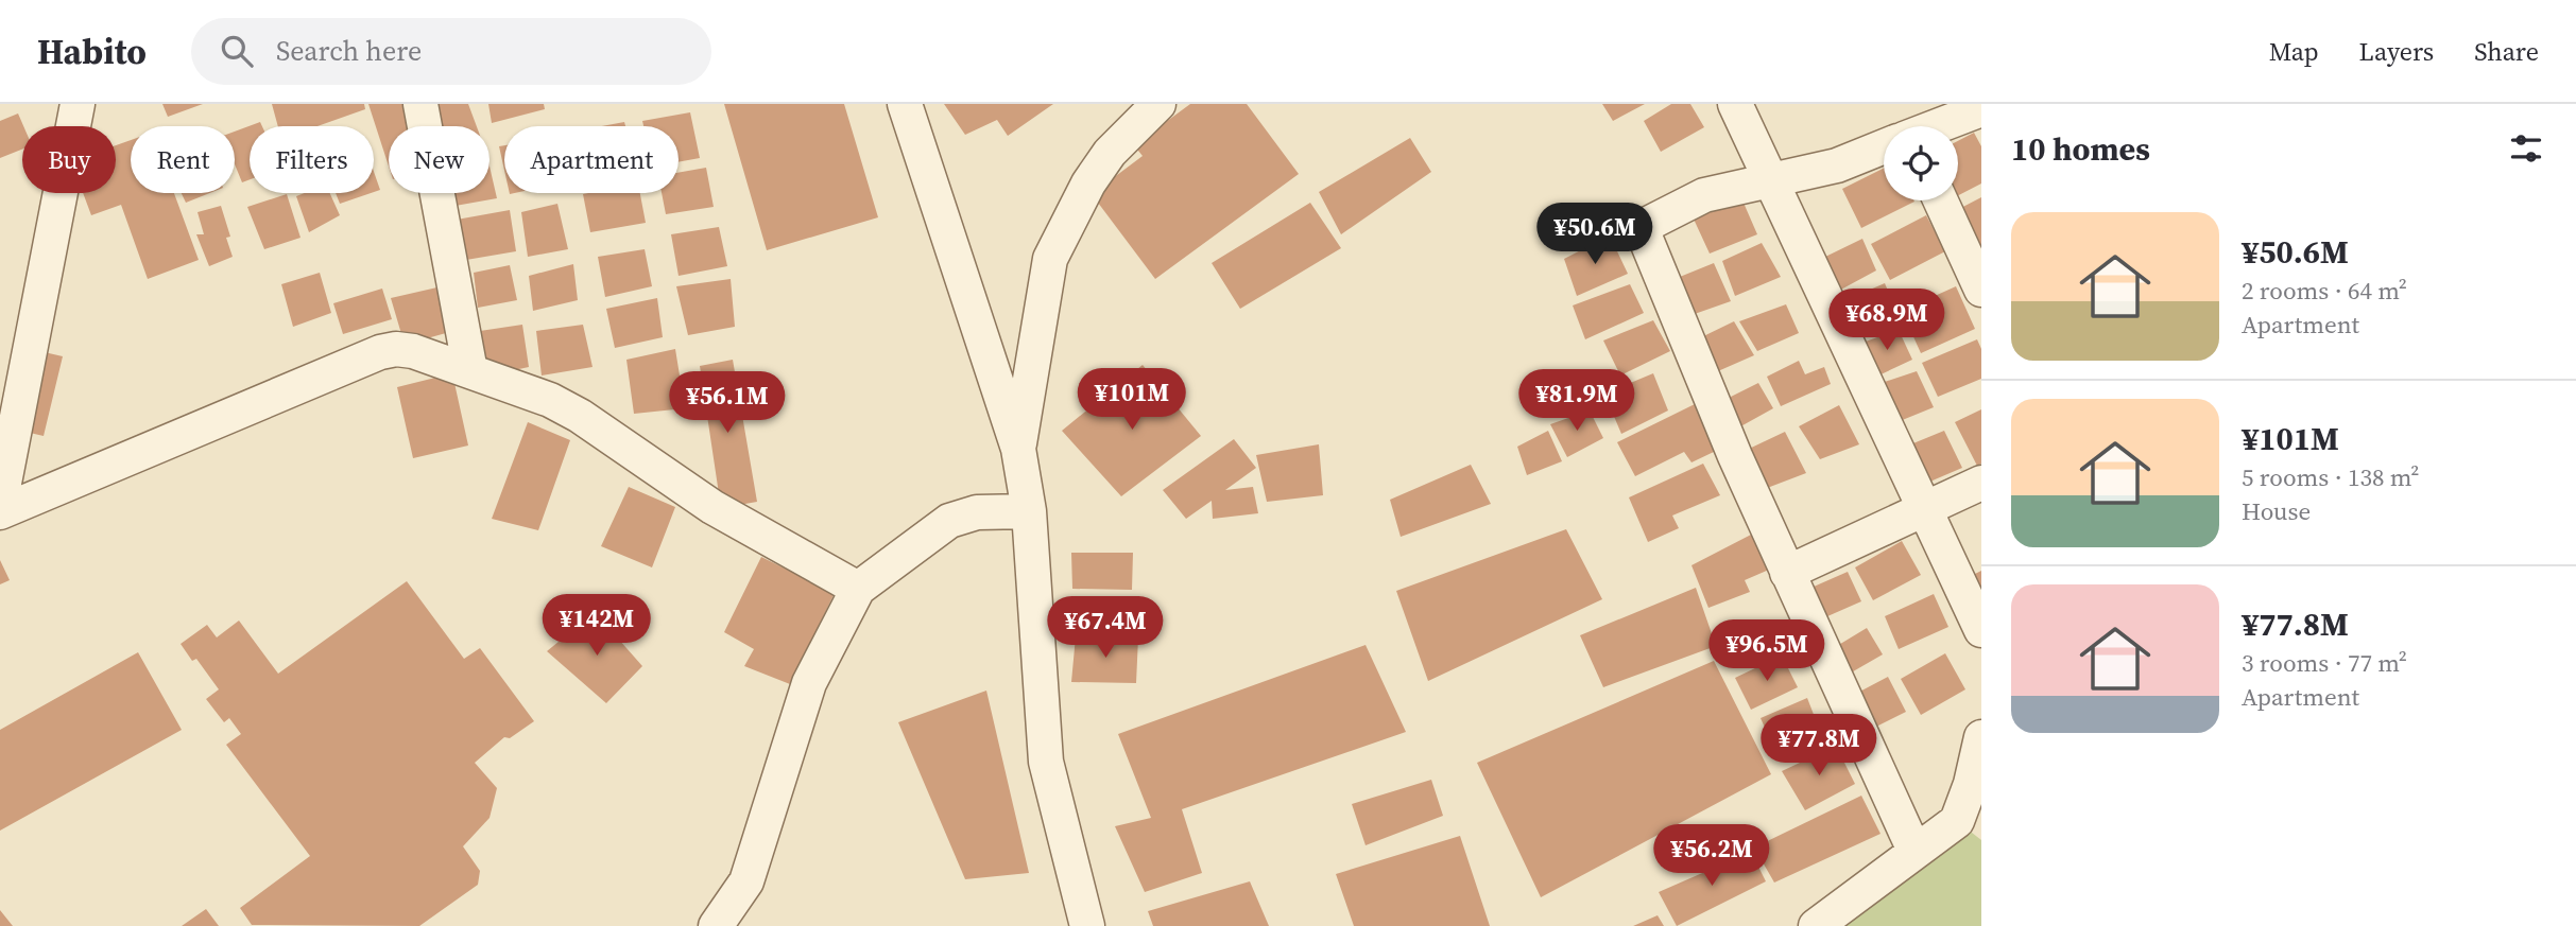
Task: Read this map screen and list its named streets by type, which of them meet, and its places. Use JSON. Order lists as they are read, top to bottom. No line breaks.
{"page":{"header":"Habito","search":"Search here","nav":["Map","Layers","Share"],"heading":"10 homes","chip":["Buy","Rent","Filters","New","Apartment"],"list":[{"name":"¥50.6M","note":"2 rooms · 64 m² · Apartment"},{"name":"¥101M","note":"5 rooms · 138 m² · House"},{"name":"¥77.8M","note":"3 rooms · 77 m² · Apartment"}],"price":["¥50.6M","¥68.9M","¥101M","¥81.9M","¥56.1M","¥142M","¥67.4M","¥96.5M","¥77.8M","¥56.2M"]}}
